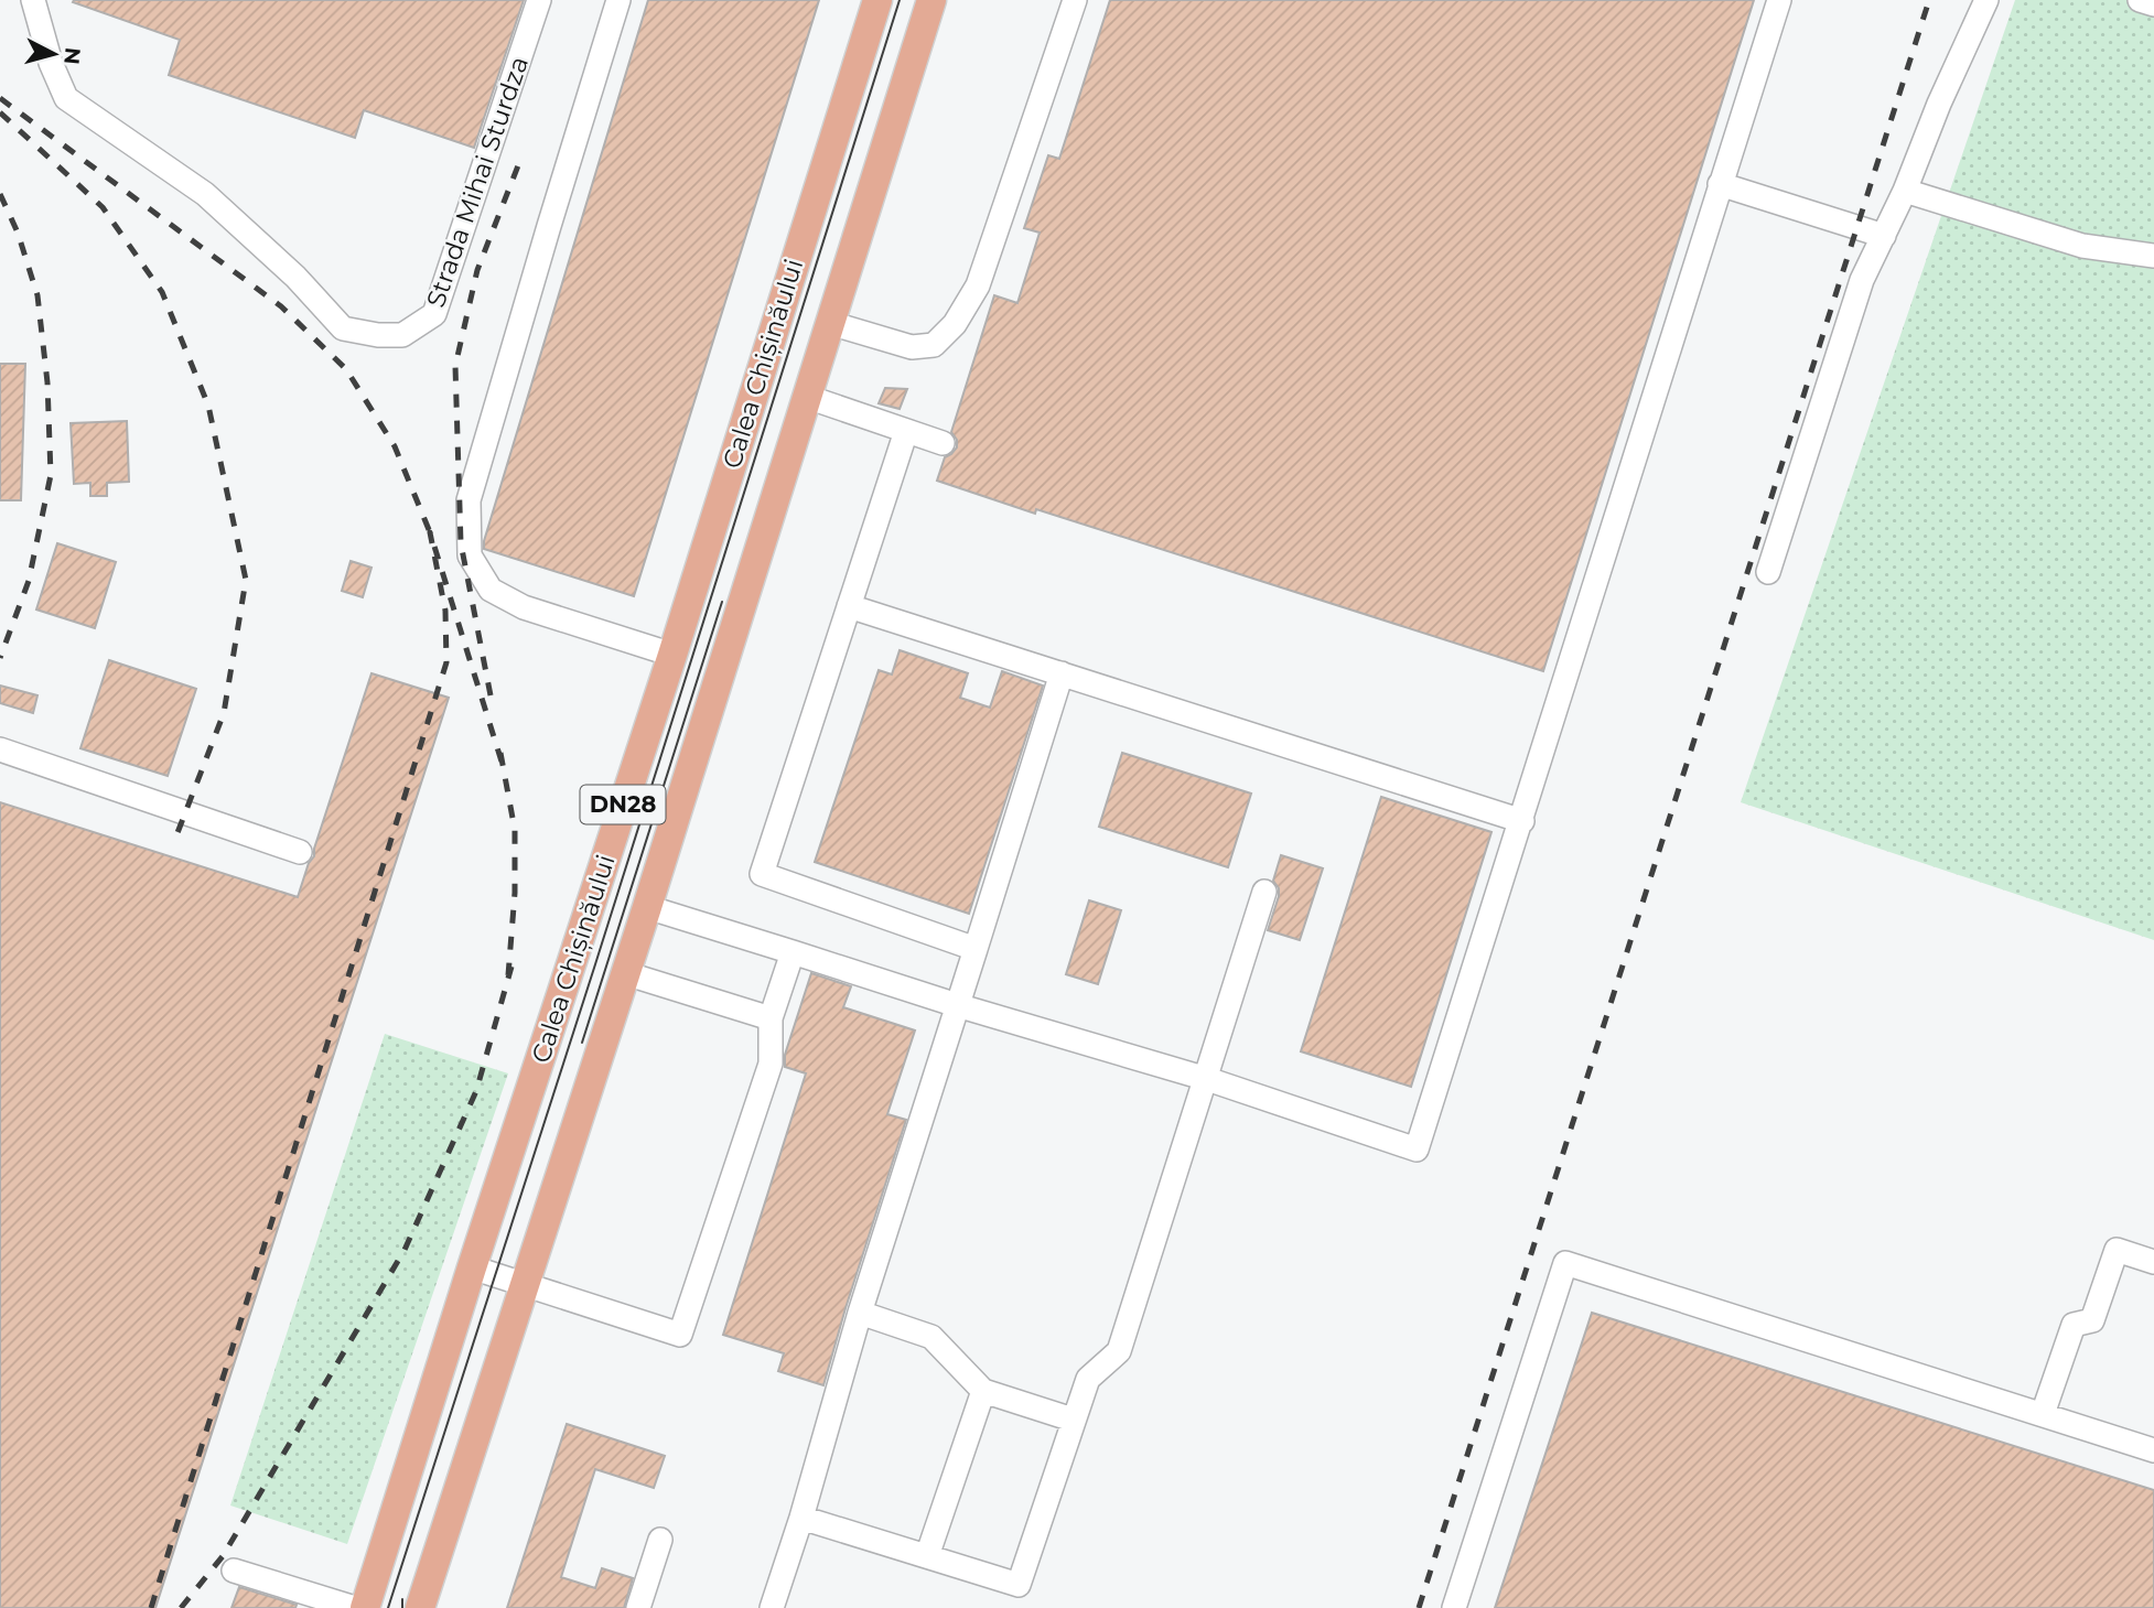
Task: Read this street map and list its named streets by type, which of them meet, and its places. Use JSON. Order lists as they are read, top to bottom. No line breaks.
{"streets":{"main road":["Calea Chișinăului","DN28"],"lane":["Strada Mihai Sturdza"]},"north":"right"}
